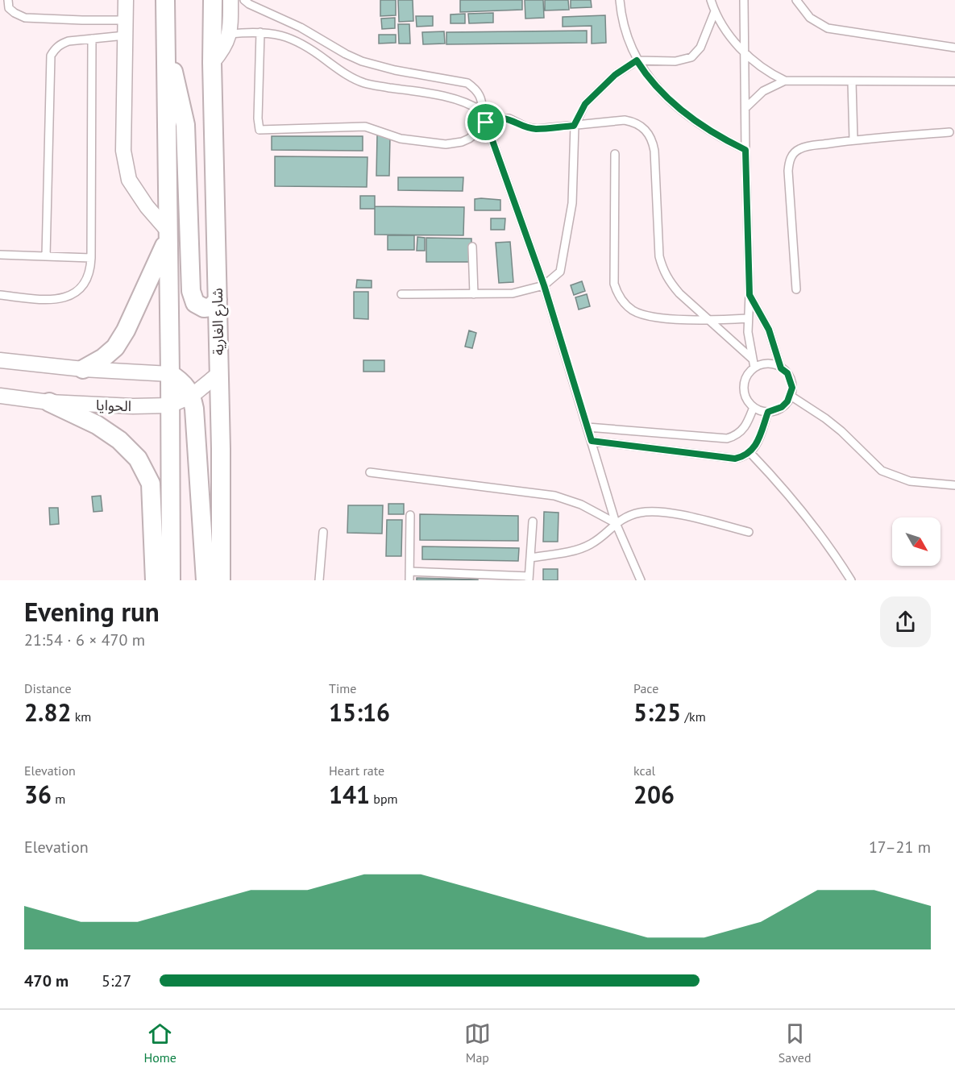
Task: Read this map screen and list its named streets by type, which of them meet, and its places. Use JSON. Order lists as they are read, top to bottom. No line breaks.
{"streets":{"street":["شارع الغارية","الحوايا"]},"crossings":[["شارع الغارية","الحوايا"]],"north":"bottom right","page":{"heading":["Evening run","21:54 · 6 × 470 m"],"stats":[["Distance","2.82 km"],["Time","15:16"],["Pace","5:25 /km"],["Elevation","36 m"],["Heart rate","141 bpm"],["kcal","206"]],"chart":["Elevation","17–21 m"],"list":[{"name":"470 m","note":"5:27"}],"tabs":["Home","Map","Saved"]}}
